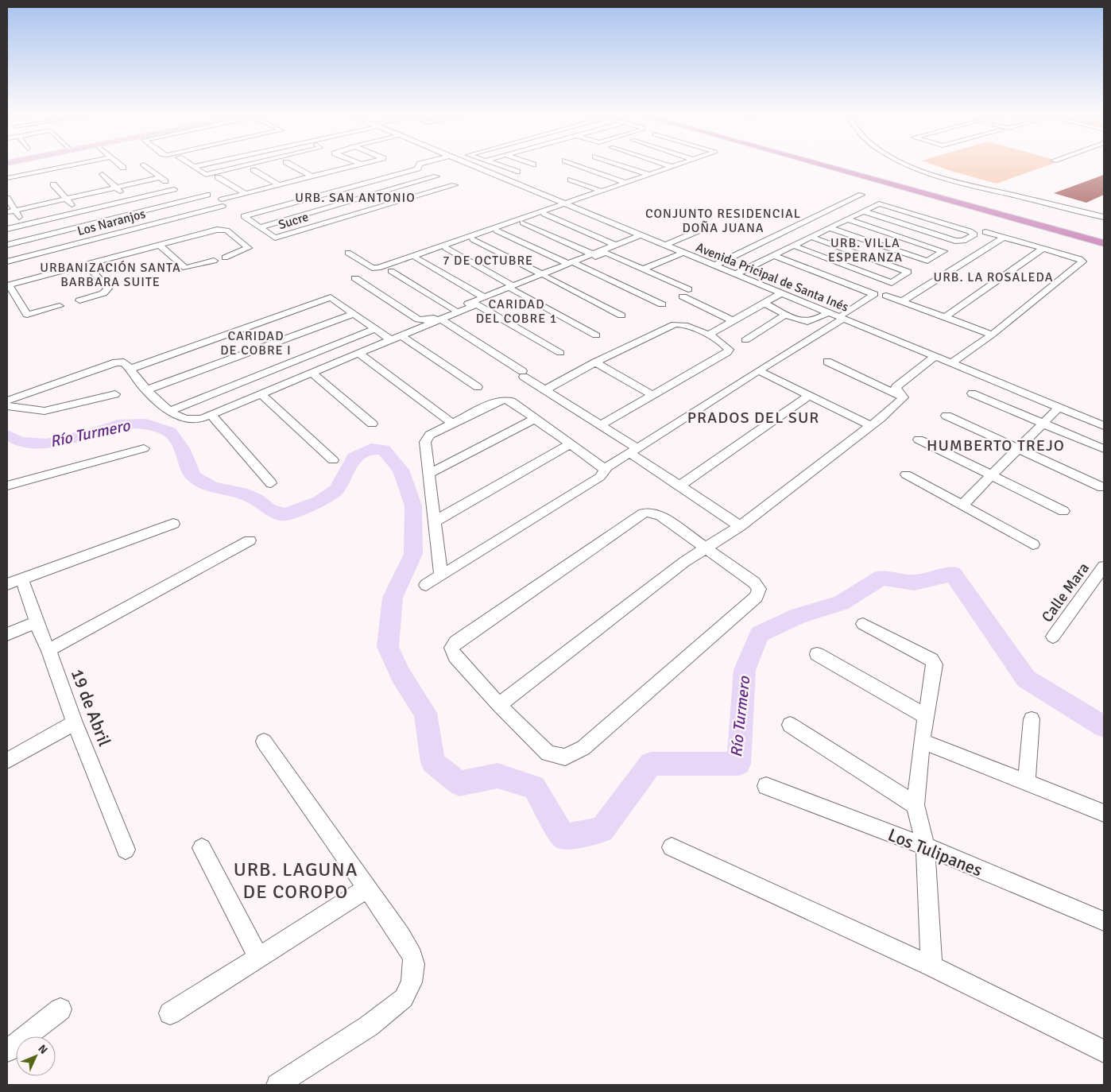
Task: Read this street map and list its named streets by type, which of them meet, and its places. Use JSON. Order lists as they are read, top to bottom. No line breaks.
{"streets":{"street":["Sucre","Los Naranjos","Avenida Pricipal de Santa Inés","Calle Mara","19 de Abril","Los Tulipanes"]},"districts":["URB. SAN ANTONIO","CONJUNTO RESIDENCIAL DOÑA JUANA","URB. VILLA ESPERANZA","7 DE OCTUBRE","URBANIZACIÓN SANTA BARBARA SUITE","URB. LA ROSALEDA","CARIDAD DEL COBRE 1","CARIDAD DE COBRE I","PRADOS DEL SUR","HUMBERTO TREJO","URB. LAGUNA DE COROPO"],"water":["Río Turmero"],"north":"top right"}
